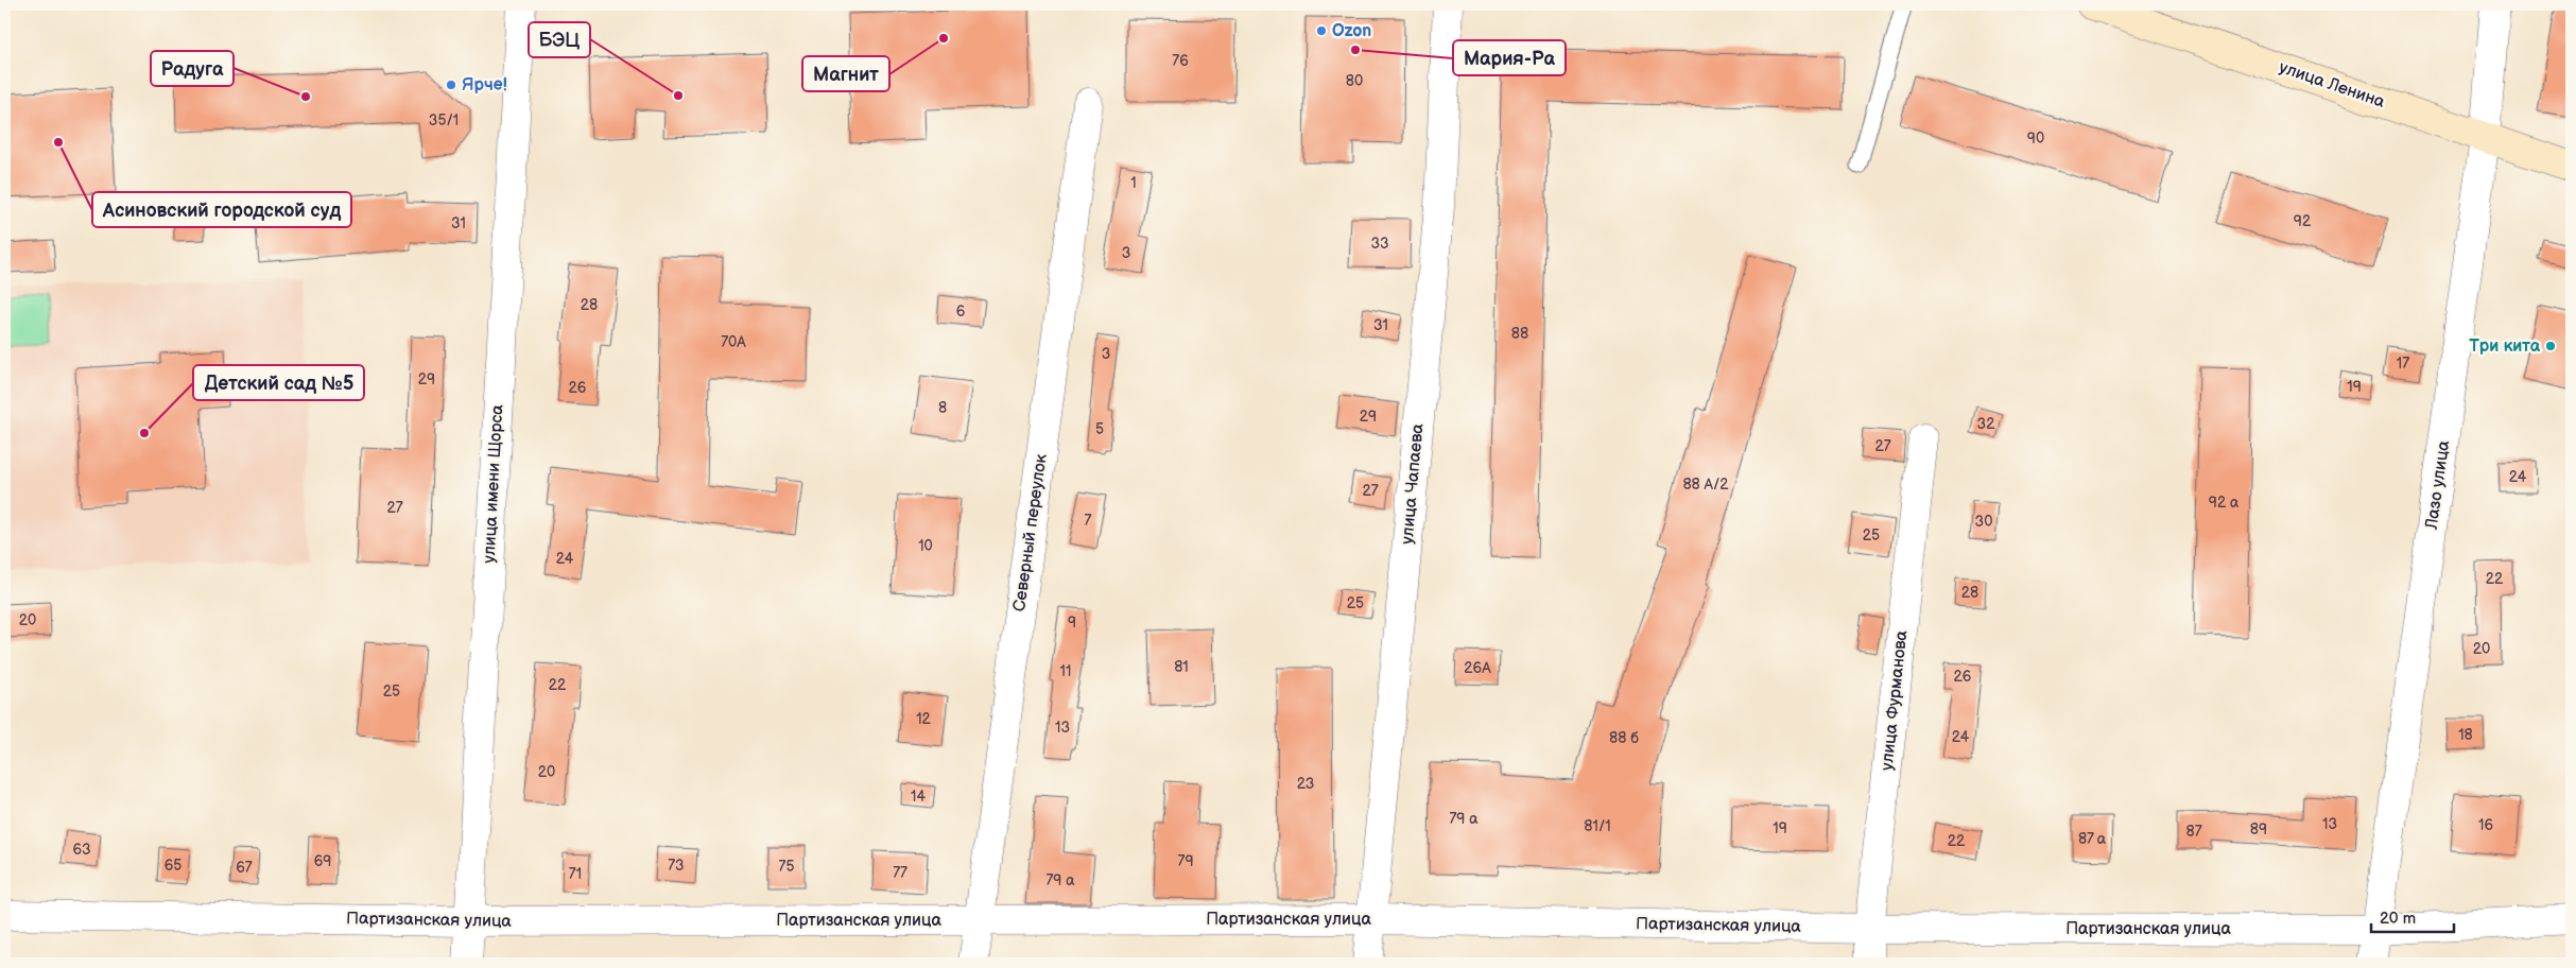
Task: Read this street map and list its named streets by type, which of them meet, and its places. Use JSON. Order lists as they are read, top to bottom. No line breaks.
{"streets":{"main road":["улица Ленина"],"street":["улица имени Щорса","улица Чапаева","Лазо улица","Северный переулок","улица Фурманова","Партизанская улица"]},"crossings":[["улица Ленина","Лазо улица"],["улица имени Щорса","Партизанская улица"],["улица Чапаева","Партизанская улица"],["Лазо улица","Партизанская улица"],["Северный переулок","Партизанская улица"],["улица Фурманова","Партизанская улица"]],"places":["Ozon","Магнит","Мария-Ра","Ярче!","БЭЦ","Радуга","Асиновский городской суд","Три кита","Детский сад №5"],"house_numbers":["76","80","35/1","90","1","92","31","33","3","28","6","31","88","70А","3","17","29","19","26","8","29","32","5","27","24","88 А/2","27","92 а","27","7","30","25","10","24","22","28","25","20","9","20","81","26А","11","26","22","25","12","13","18","24","88 б","20","23","14","79 а","13","16","81/1","19","89","87","87 а","22","63","69","79","65","73","75","67","77","71","79 а"],"scale_bar":"20 m"}
